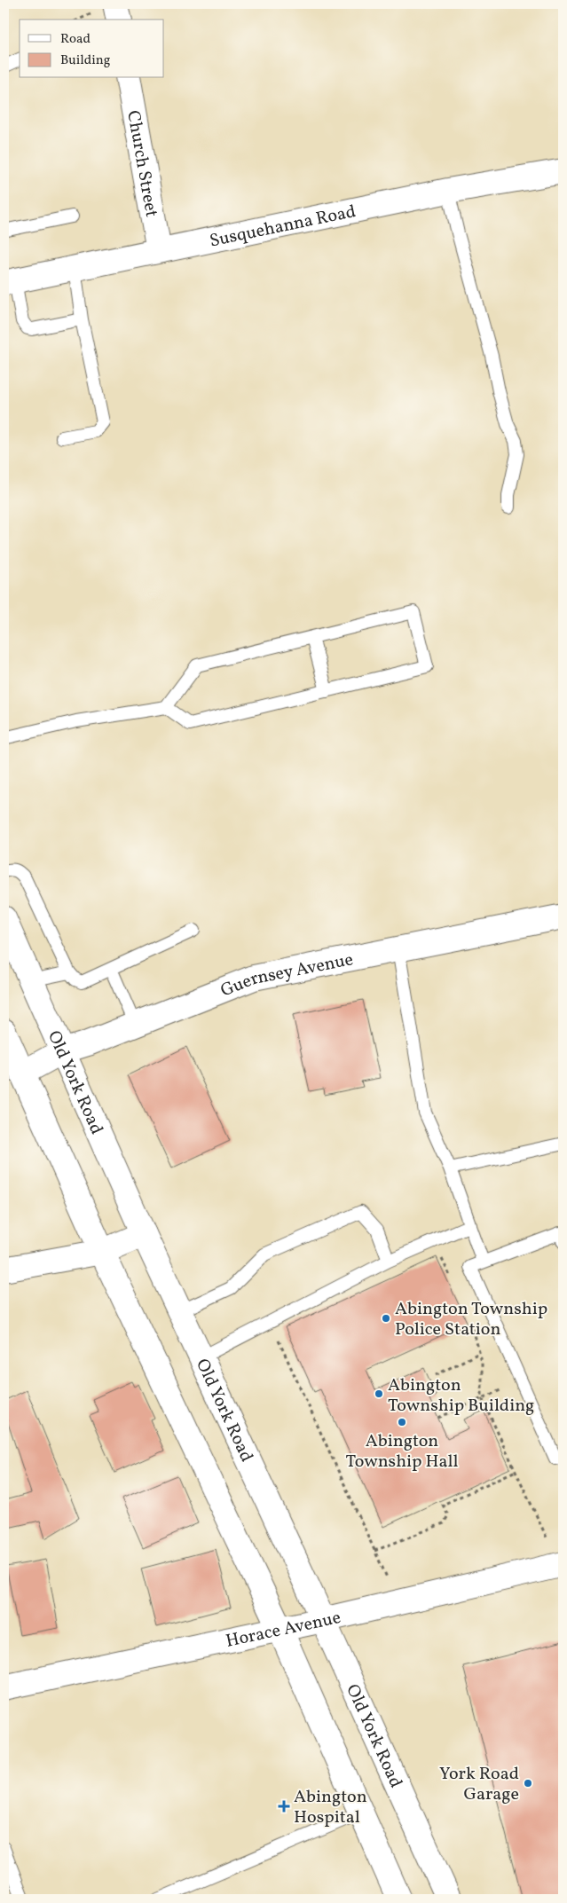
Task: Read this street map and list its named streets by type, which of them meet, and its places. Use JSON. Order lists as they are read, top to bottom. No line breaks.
{"streets":{"main road":["Church Street","Susquehanna Road","Guernsey Avenue","Old York Road","Horace Avenue"]},"crossings":[["Church Street","Susquehanna Road"],["Guernsey Avenue","Old York Road"],["Old York Road","Horace Avenue"]],"places":{"other":["Abington Township Police Station","Abington Township Building","Abington Township Hall","York Road Garage"],"health":["Abington Hospital"]},"legend":["Road","Building"]}
